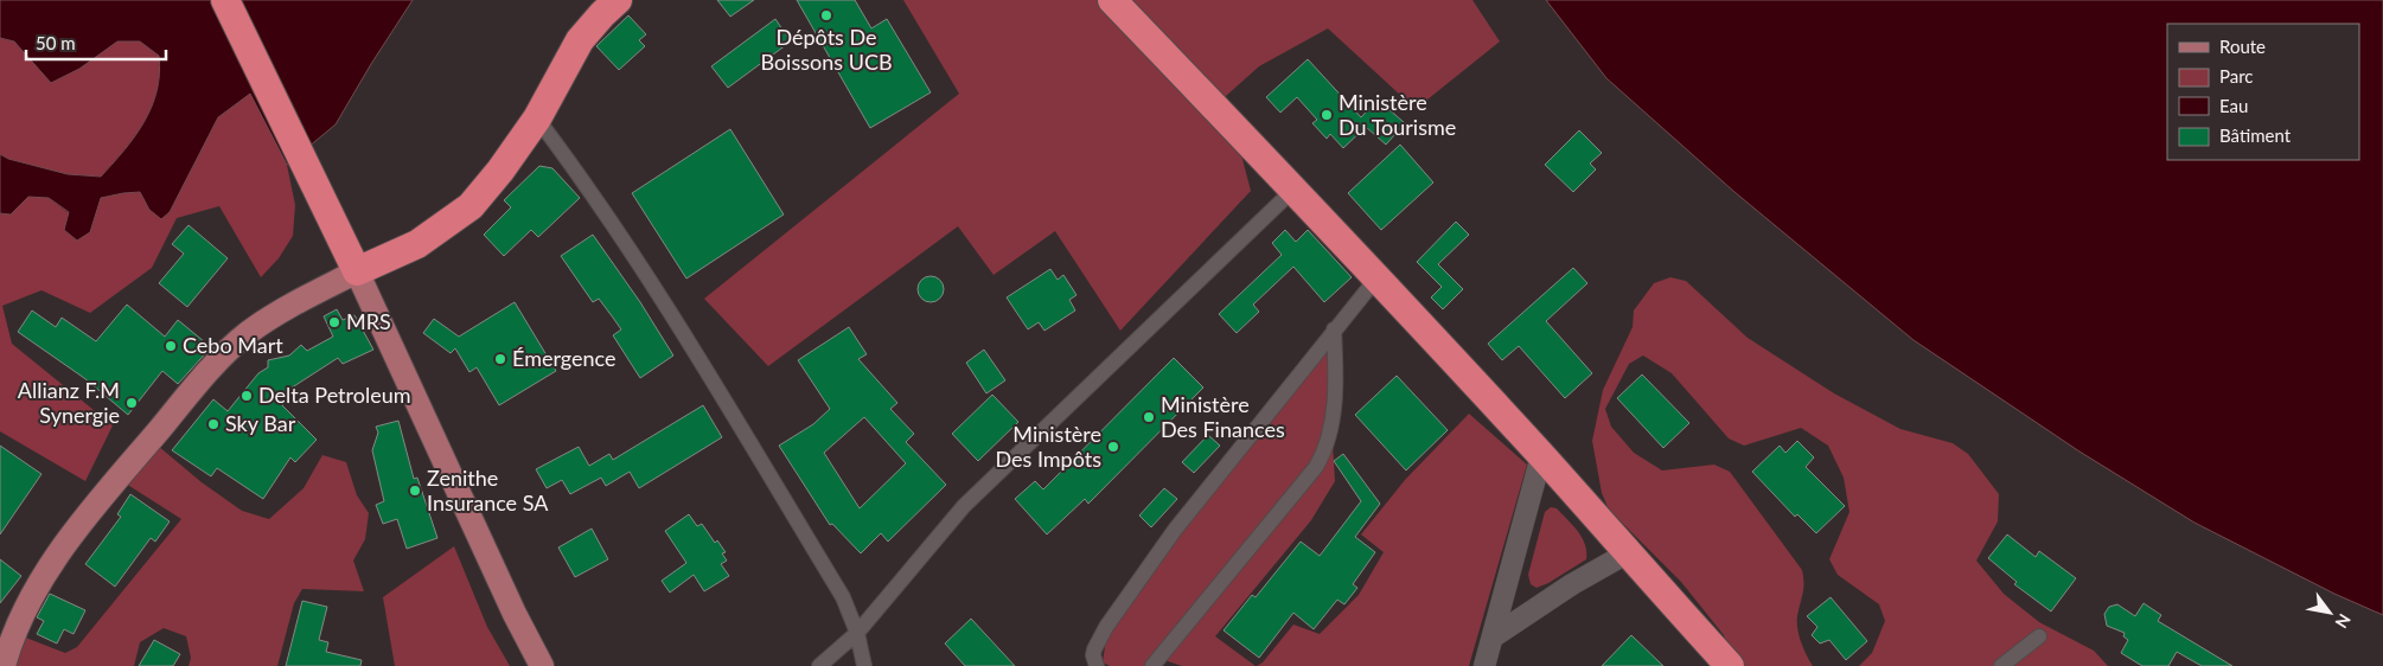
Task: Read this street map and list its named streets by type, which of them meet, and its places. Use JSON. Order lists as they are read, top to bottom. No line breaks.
{"places":["Dépôts De Boissons UCB","Ministère Du Tourisme","MRS","Cebo Mart","Émergence","Delta Petroleum","Allianz F.M Synergie","Ministère Des Finances","Sky Bar","Ministère Des Impôts","Zenithe Insurance SA"],"legend":["Route","Parc","Eau","Bâtiment"],"scale_bar":"50 m","north":"bottom right"}
